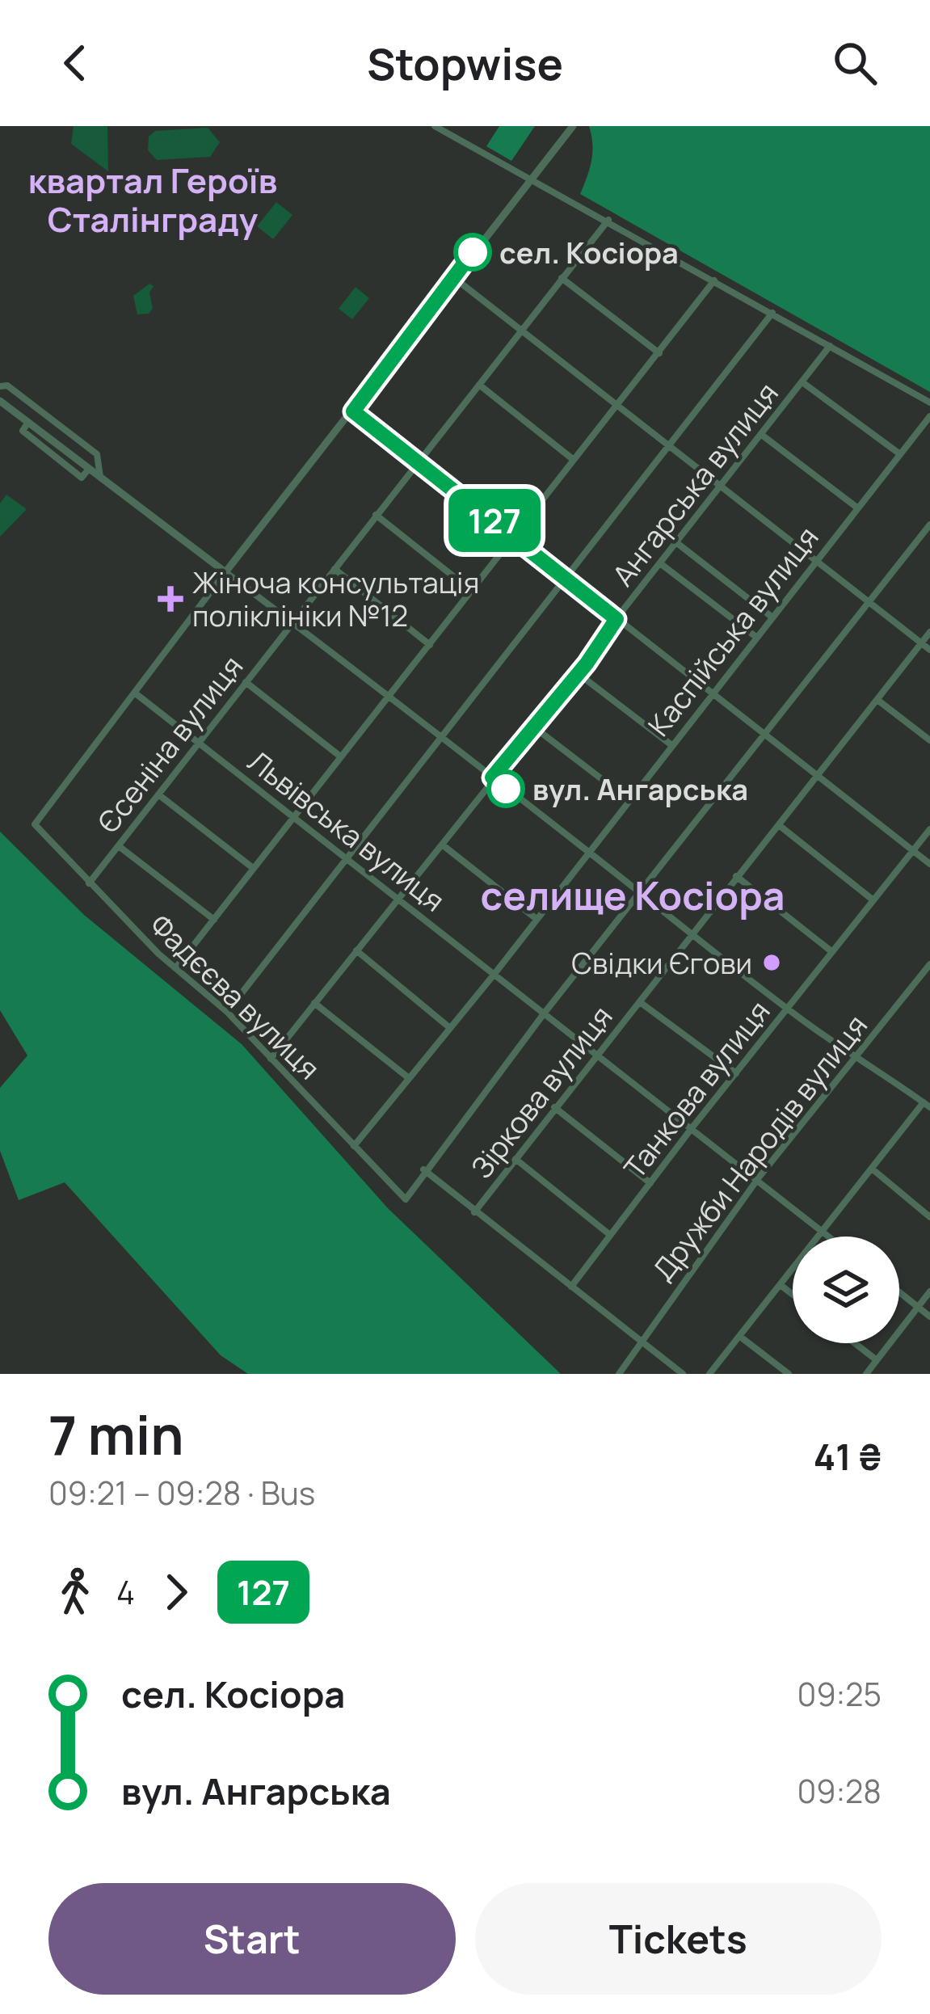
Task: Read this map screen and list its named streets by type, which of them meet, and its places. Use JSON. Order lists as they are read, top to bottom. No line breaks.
{"streets":{"street":["Ангарська вулиця","Каспійська вулиця","Єсеніна вулиця","Львівська вулиця","Фадєєва вулиця","Танкова вулиця","Зіркова вулиця","Дружби Народів вулиця"]},"crossings":[["Ангарська вулиця","Львівська вулиця"],["Ангарська вулиця","Фадєєва вулиця"],["Каспійська вулиця","Львівська вулиця"],["Каспійська вулиця","Фадєєва вулиця"],["Єсеніна вулиця","Львівська вулиця"],["Єсеніна вулиця","Фадєєва вулиця"],["Львівська вулиця","Фадєєва вулиця"],["Львівська вулиця","Танкова вулиця"],["Львівська вулиця","Зіркова вулиця"],["Львівська вулиця","Дружби Народів вулиця"]],"districts":["квартал Героїв Сталінграду","селище Косіора"],"places":{"other":["сел. Косіора","вул. Ангарська","Свідки Єгови"],"health":["Жіноча консультація поліклініки №12"]},"lines":["bus line 127"],"page":{"header":"Stopwise","on_map":"127","heading":["7 min","09:21 – 09:28 · Bus","41 ₴"],"legs":["4","127"],"list":[{"name":"сел. Косіора","value":"09:25"},{"name":"вул. Ангарська","value":"09:28"}],"buttons":["Start","Tickets"]}}
